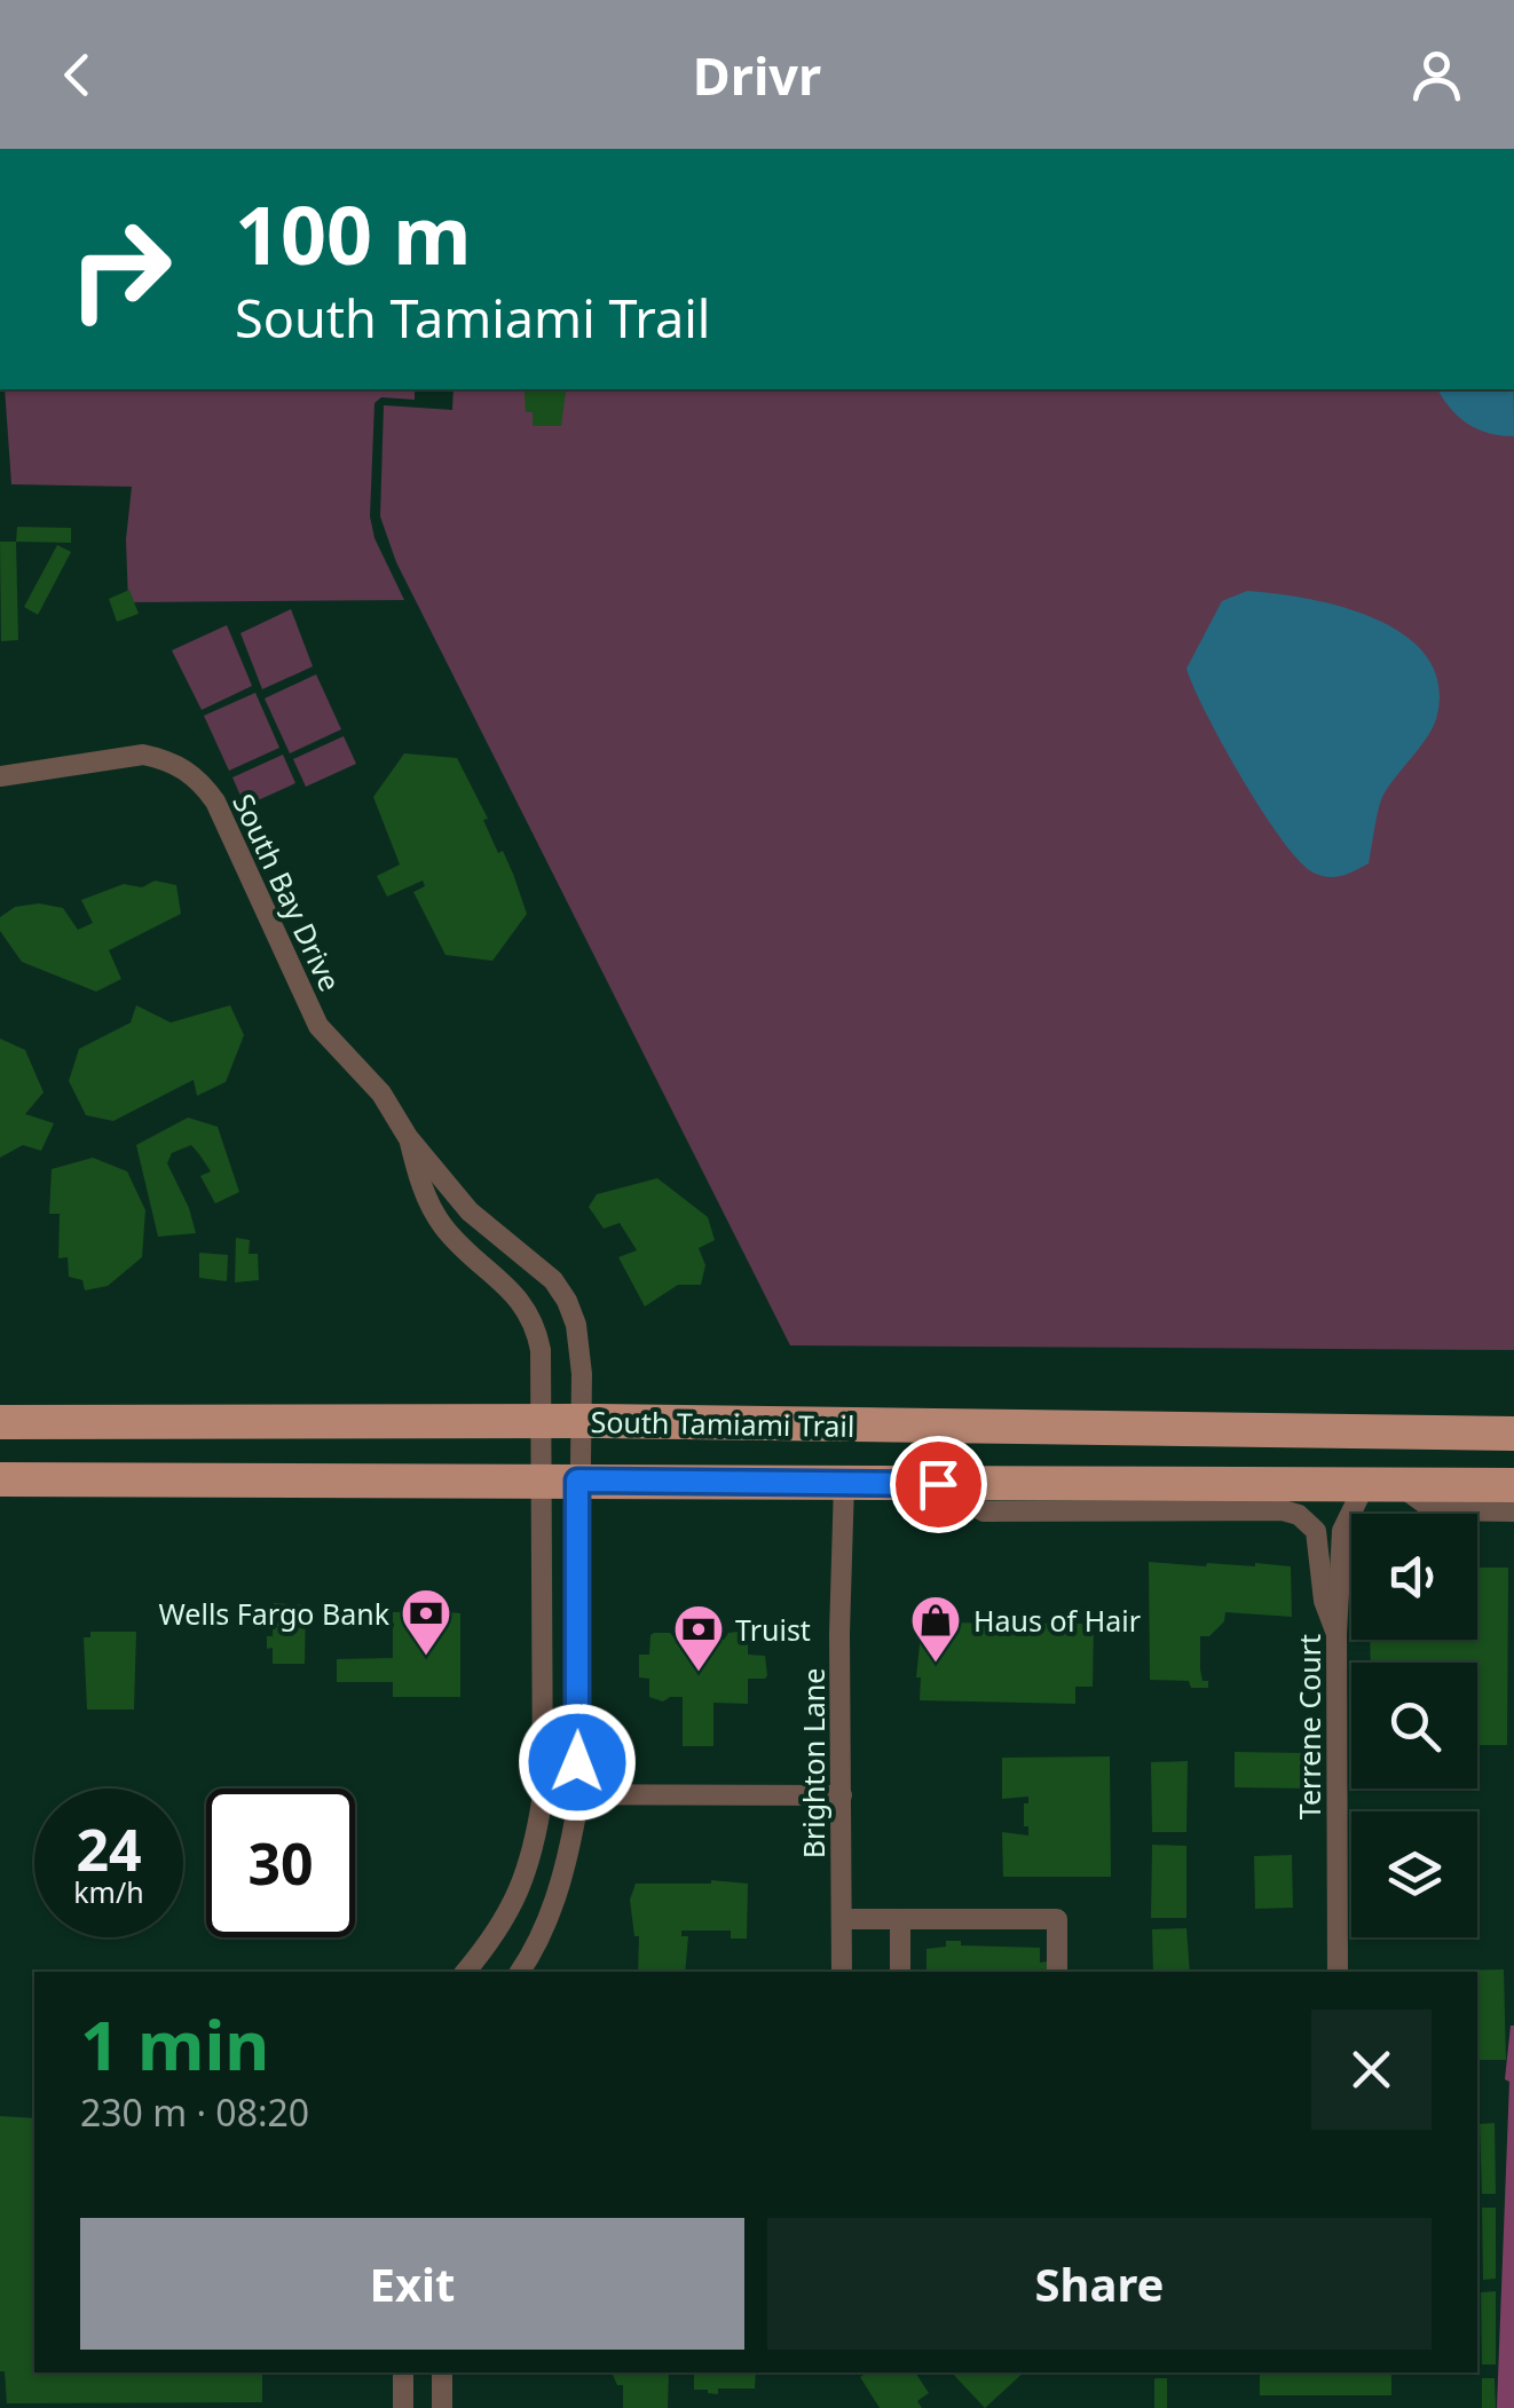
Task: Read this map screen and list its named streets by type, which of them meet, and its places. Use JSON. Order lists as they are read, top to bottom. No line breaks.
{"streets":{"main road":["South Tamiami Trail"],"street":["South Bay Drive","Terrene Court","Brighton Lane"]},"crossings":[["South Bay Drive","South Tamiami Trail"],["South Tamiami Trail","Terrene Court"],["South Tamiami Trail","Brighton Lane"]],"places":{"bank":["Wells Fargo Bank","Truist"],"shop":["Haus of Hair"]},"page":{"header":"Drivr","turn":["100 m","South Tamiami Trail"],"speed":"24 km/h","limit":"30","heading":["1 min","230 m · 08:20"],"buttons":["Exit","Share"]}}
